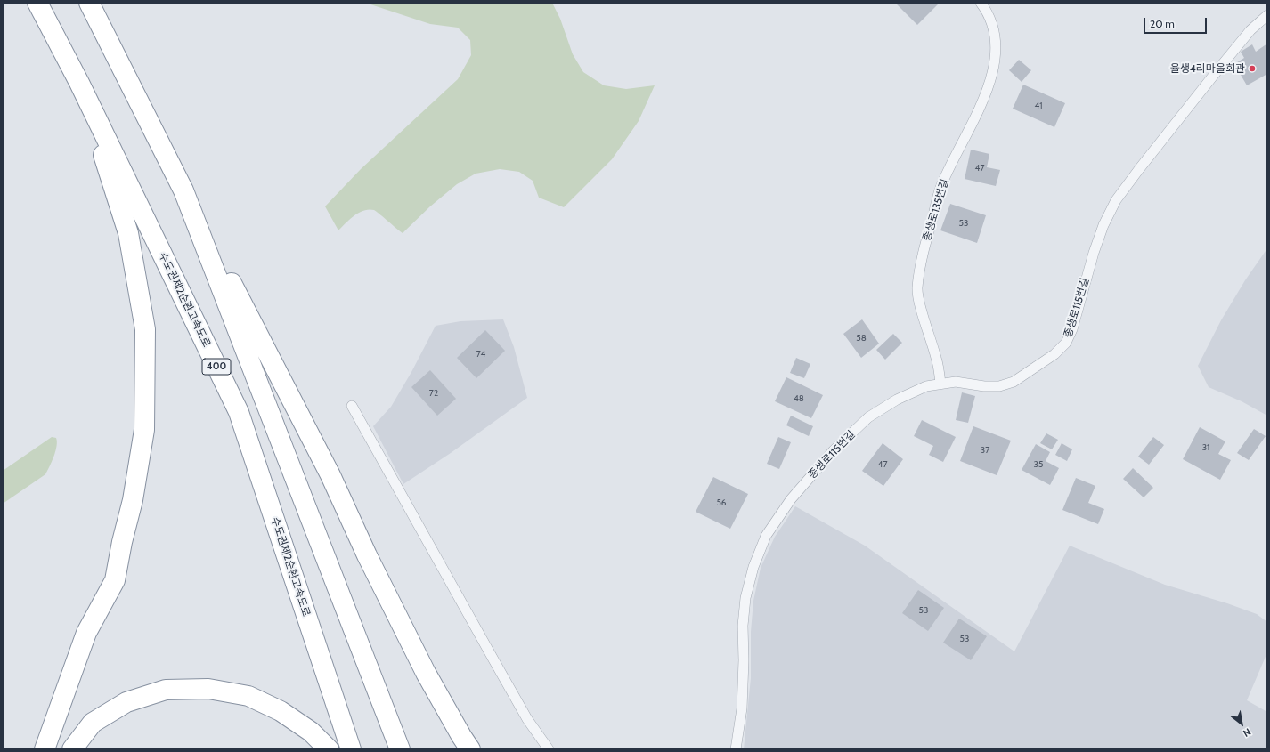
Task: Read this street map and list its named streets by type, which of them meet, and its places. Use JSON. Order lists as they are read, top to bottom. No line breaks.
{"streets":{"highway":["수도권제2순환고속도로","400"],"lane":["종생로135번길","종생로115번길"]},"crossings":[["종생로135번길","종생로115번길"]],"places":["율생4리마을회관"],"house_numbers":["41","47","53","58","74","72","48","31","37","47","35","56","53","53"],"scale_bar":"20 m","north":"bottom right"}
